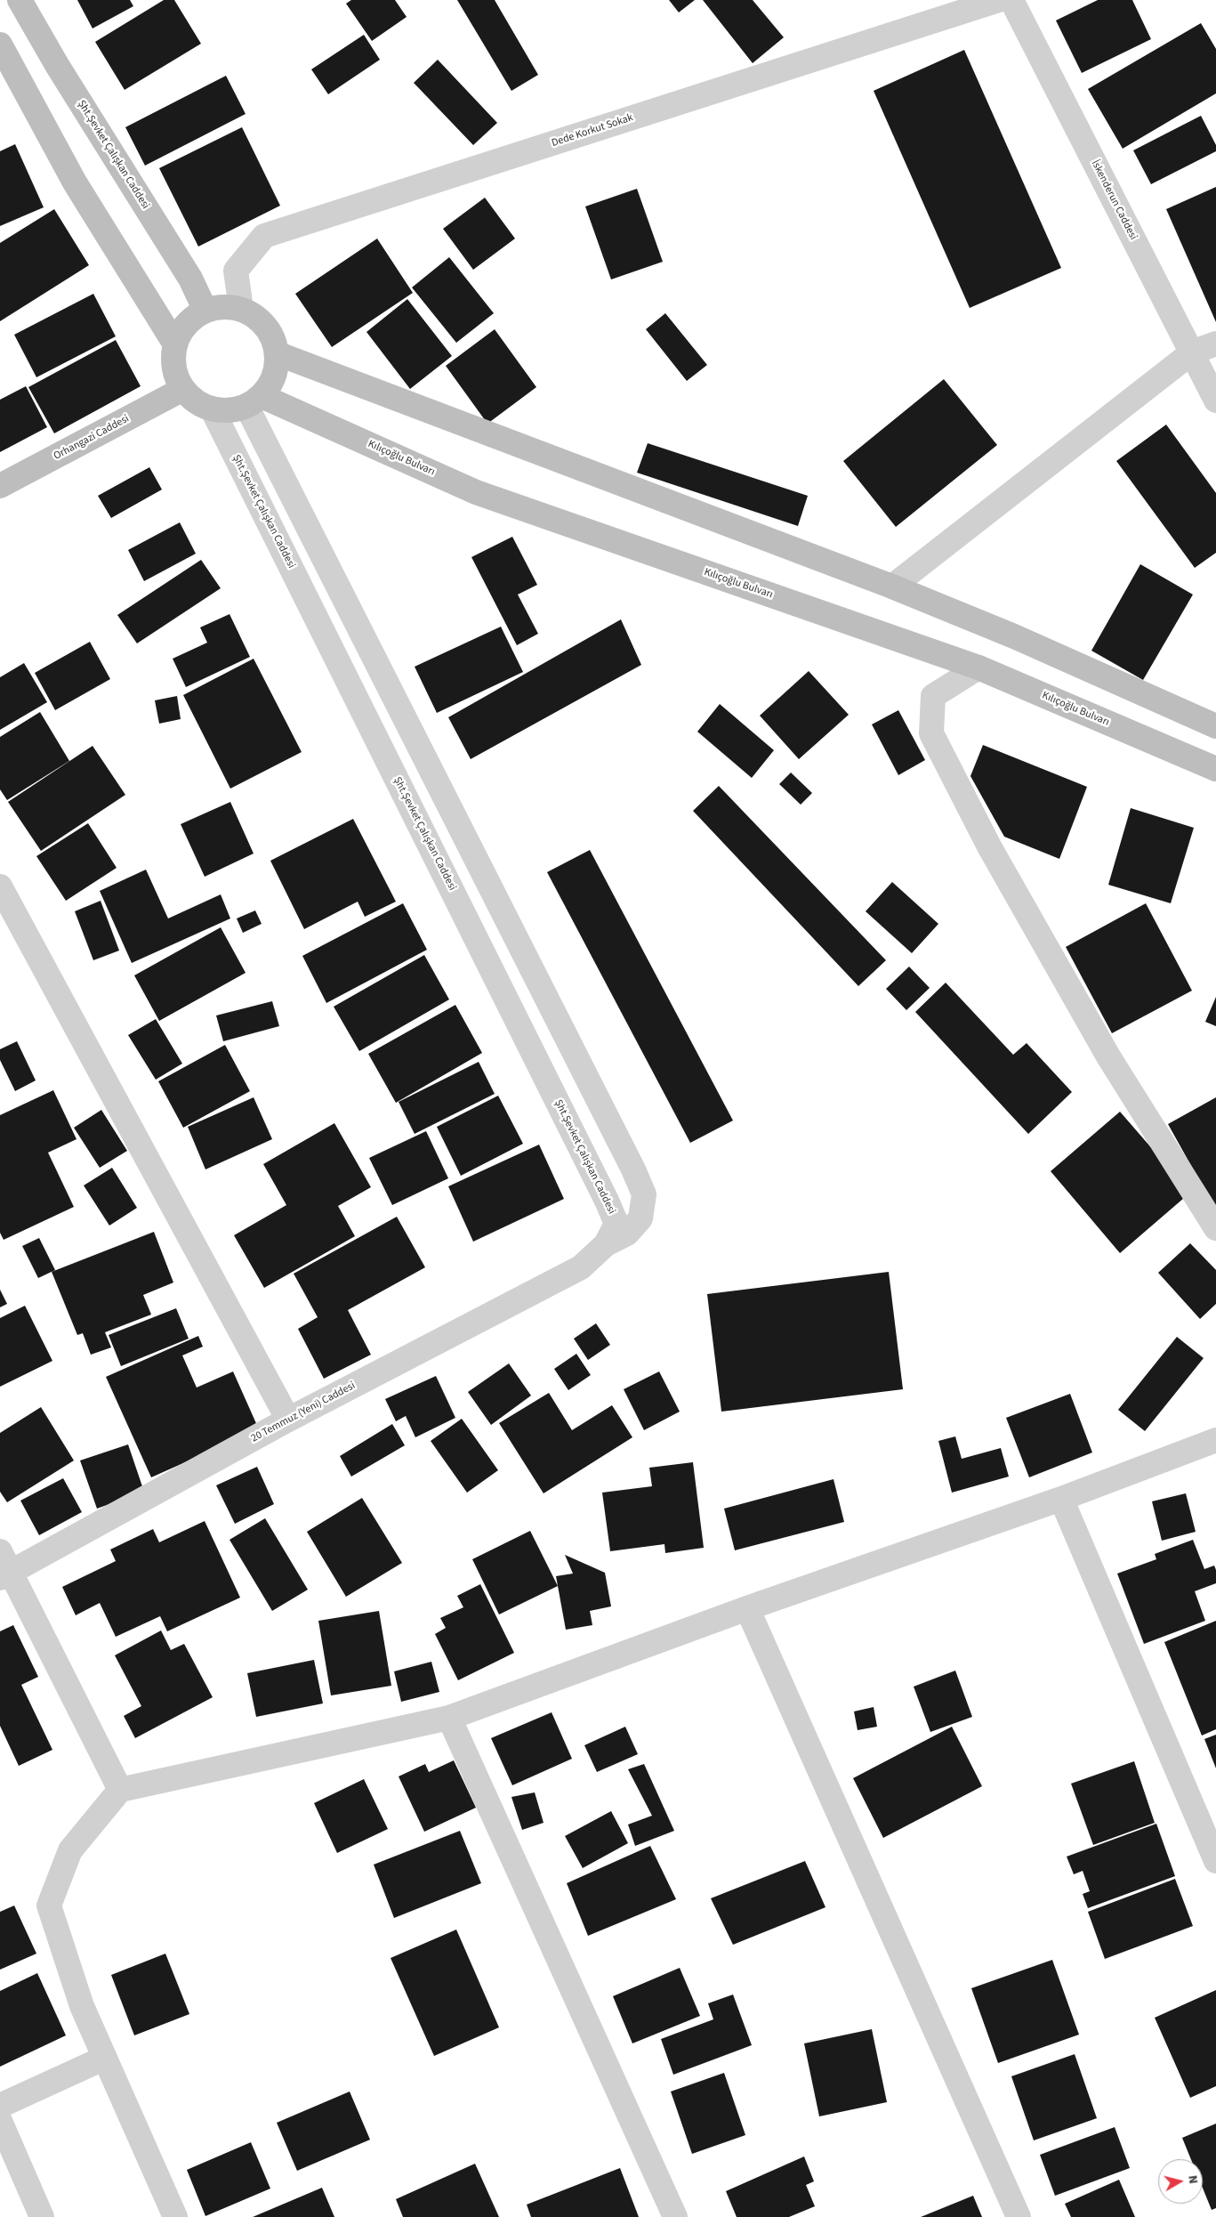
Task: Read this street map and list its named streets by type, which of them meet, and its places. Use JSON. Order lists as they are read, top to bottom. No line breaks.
{"streets":{"street":["Dede Korkut Sokak","Şht.Şevket Çalışkan Caddesi","İskenderun Caddesi","Orhangazi Caddesi","Kılıçoğlu Bulvarı","20 Temmuz (Yeni) Caddesi"]},"crossings":[["Dede Korkut Sokak","Şht.Şevket Çalışkan Caddesi"],["Dede Korkut Sokak","Orhangazi Caddesi"],["Dede Korkut Sokak","Kılıçoğlu Bulvarı"],["Şht.Şevket Çalışkan Caddesi","Orhangazi Caddesi"],["Şht.Şevket Çalışkan Caddesi","Kılıçoğlu Bulvarı"],["Şht.Şevket Çalışkan Caddesi","20 Temmuz (Yeni) Caddesi"],["Orhangazi Caddesi","Kılıçoğlu Bulvarı"]],"north":"right"}
